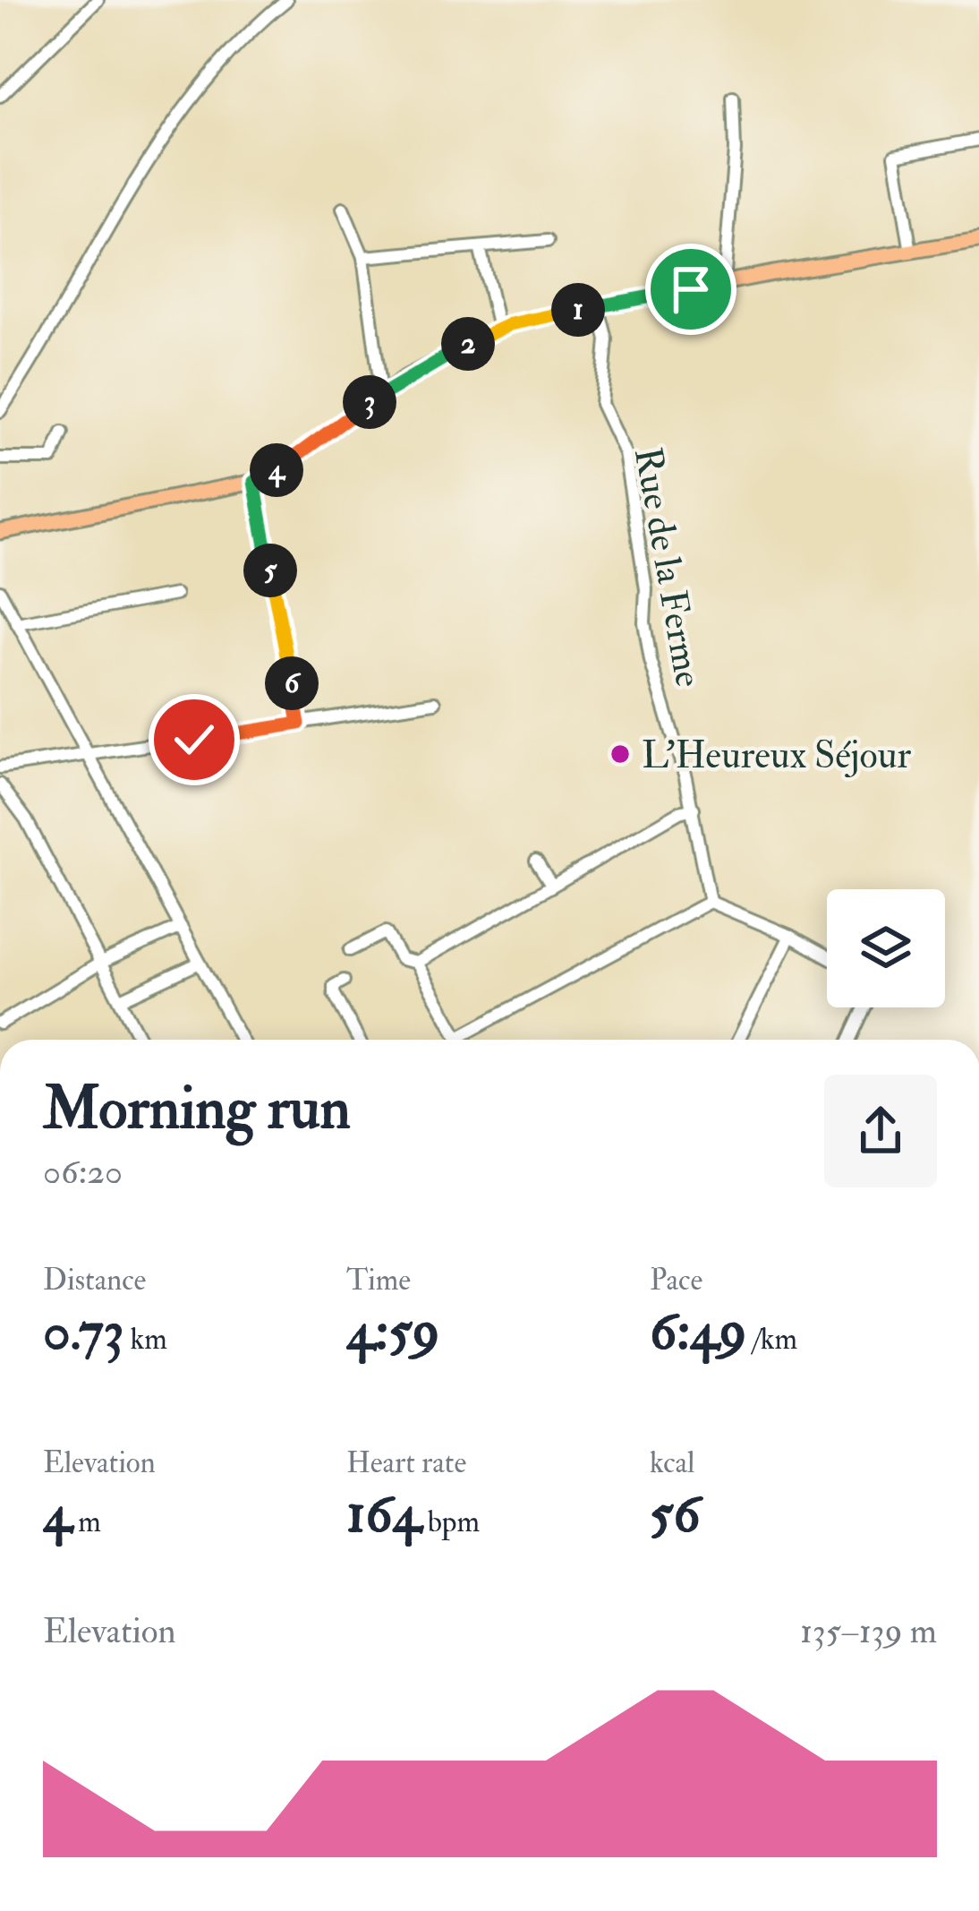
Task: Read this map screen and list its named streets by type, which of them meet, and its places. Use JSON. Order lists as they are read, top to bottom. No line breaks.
{"streets":{"street":["Rue de la Ferme"]},"places":["L'Heureux Séjour"],"page":{"pins":["1","2","3","4","5","6"],"heading":["Morning run","06:20"],"stats":[["Distance","0.73 km"],["Time","4:59"],["Pace","6:49 /km"],["Elevation","4 m"],["Heart rate","164 bpm"],["kcal","56"]],"chart":["Elevation","135–139 m"]}}
